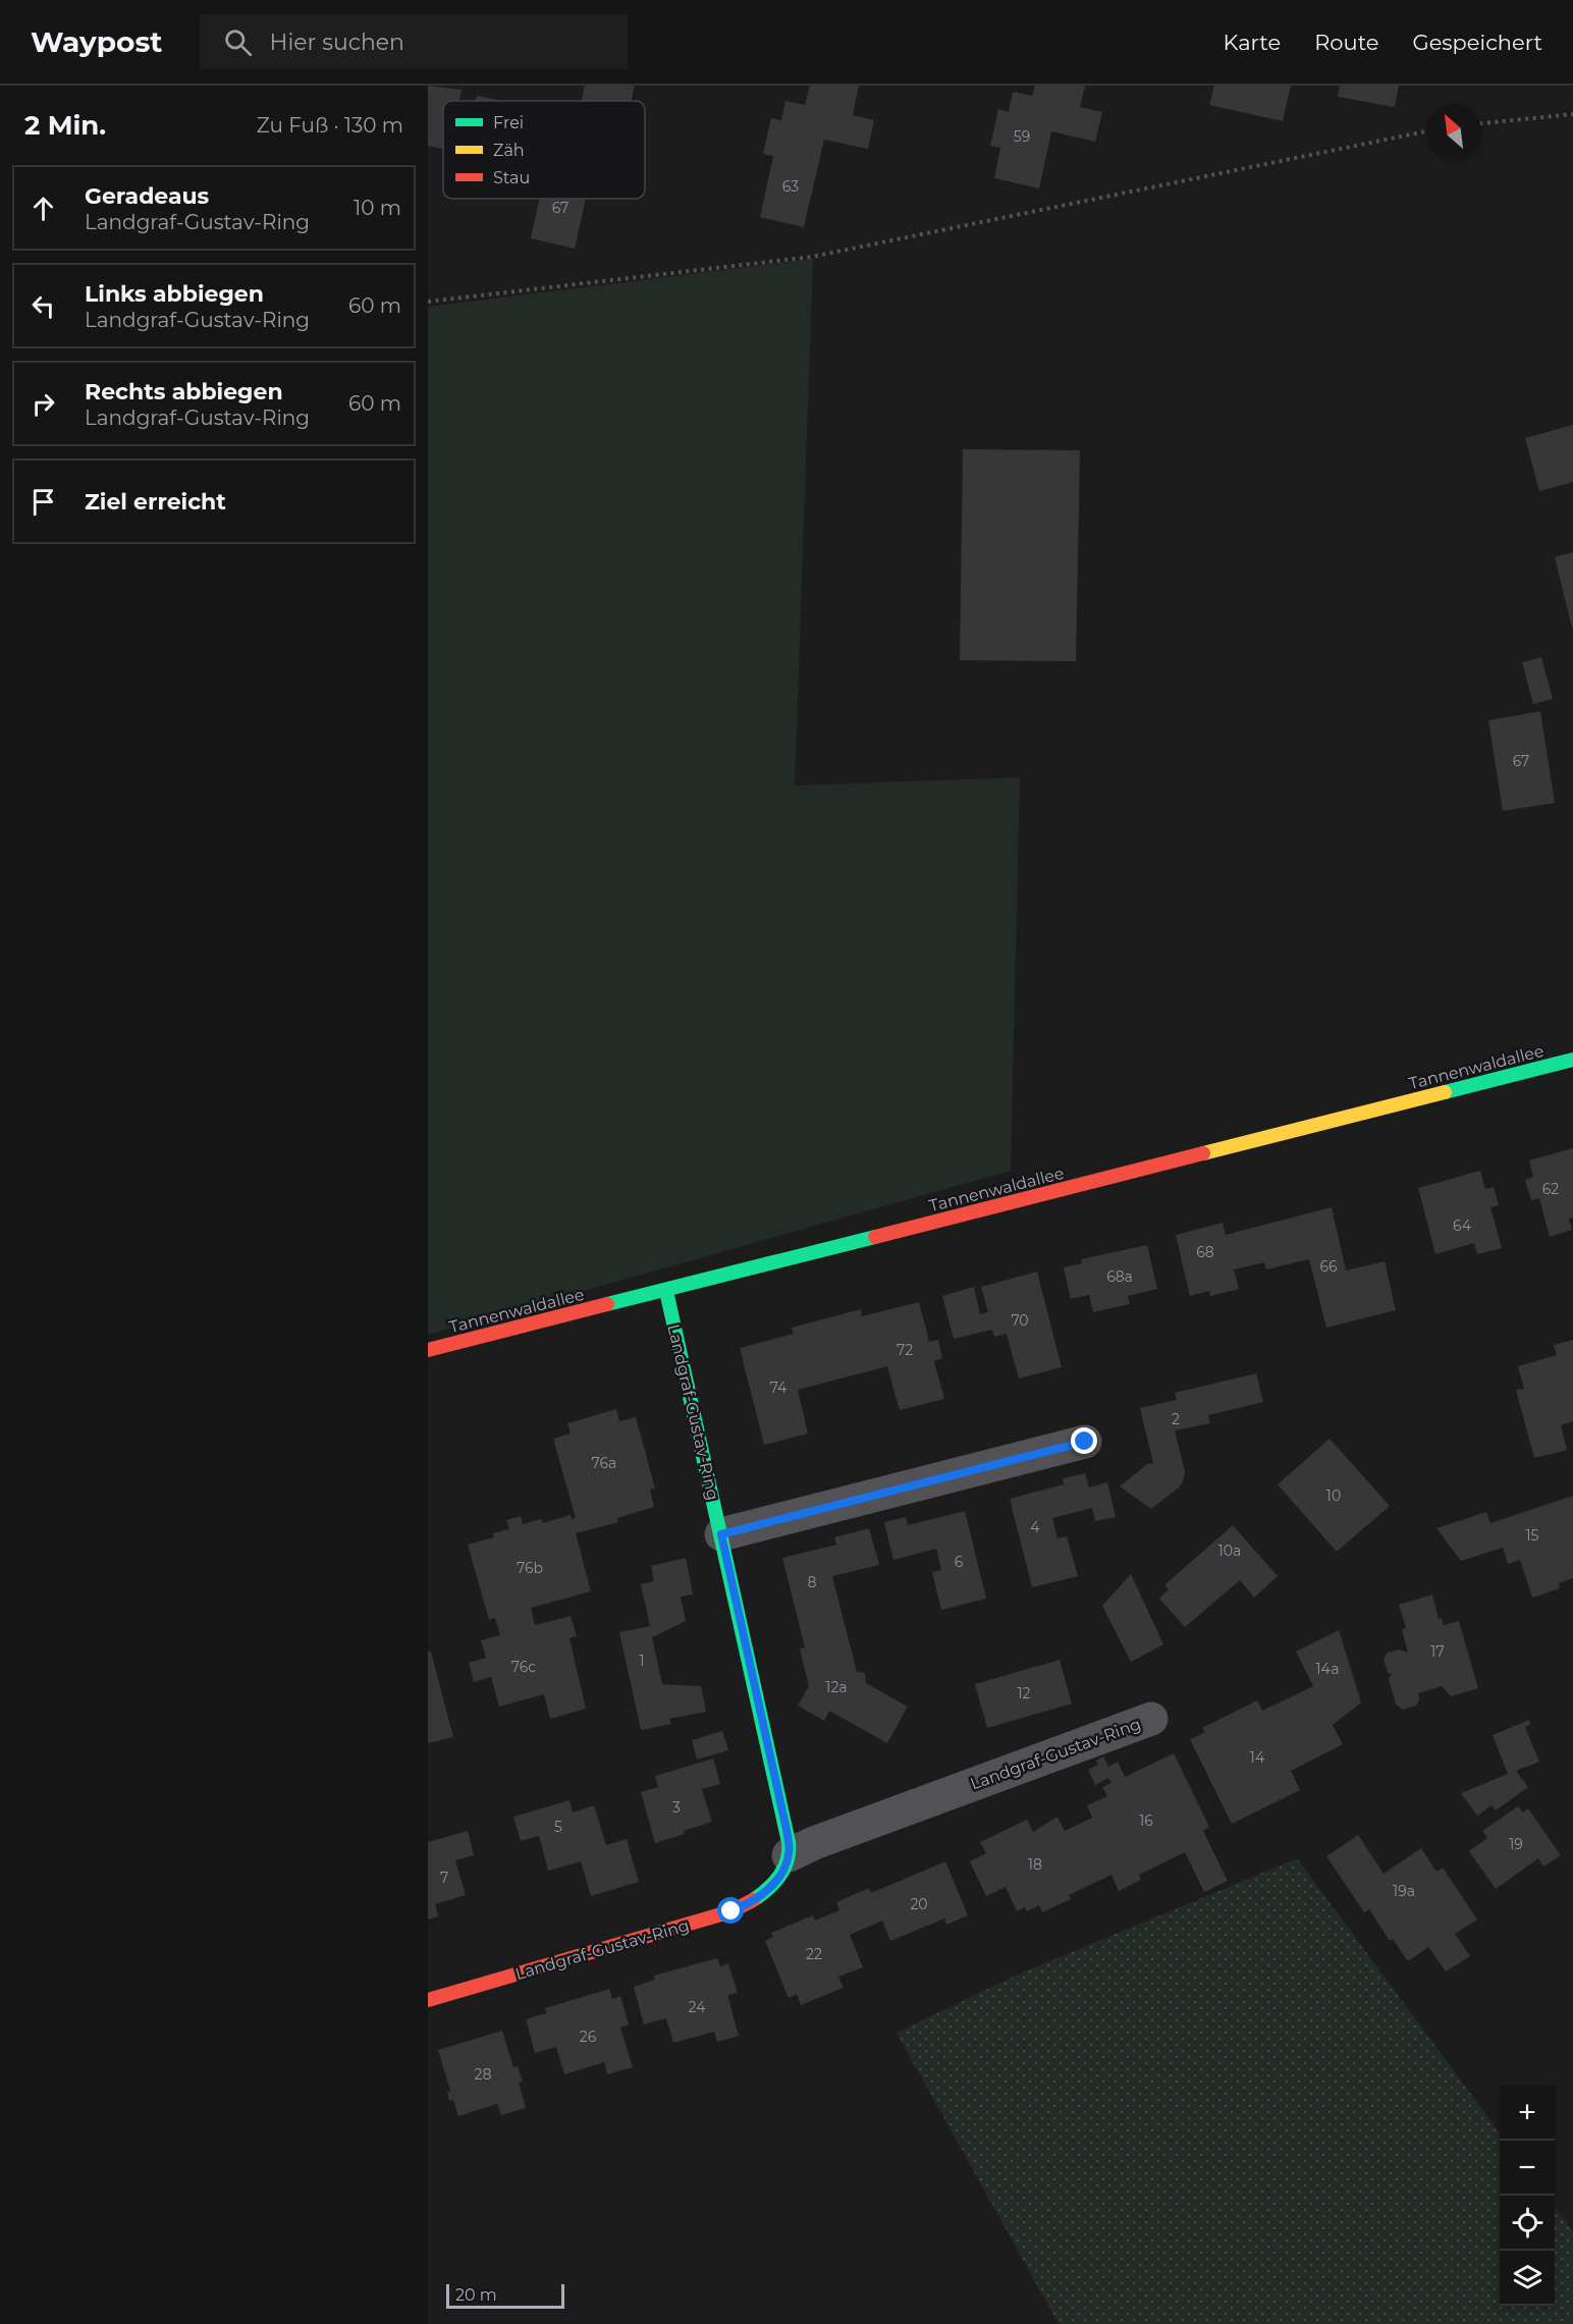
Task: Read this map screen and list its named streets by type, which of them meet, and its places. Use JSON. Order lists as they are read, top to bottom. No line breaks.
{"streets":{"street":["Tannenwaldallee","Landgraf-Gustav-Ring"]},"crossings":[["Tannenwaldallee","Landgraf-Gustav-Ring"]],"house_numbers":["59","63","67","67","62","64","68","66","68a","70","72","74","2","76a","10","4","15","10a","6","76b","8","17","1","76c","14a","12a","12","14","3","16","5","19","18","7","19a","20","22","24","26","28"],"legend":["Frei","Zäh","Stau"],"scale_bar":"20 m","north":"top left","page":{"header":"Waypost","search":"Hier suchen","nav":["Karte","Route","Gespeichert"],"heading":["2 Min.","Zu Fuß · 130 m"],"list":[["Geradeaus","Landgraf-Gustav-Ring","10 m"],["Links abbiegen","Landgraf-Gustav-Ring","60 m"],["Rechts abbiegen","Landgraf-Gustav-Ring","60 m"],"Ziel erreicht"],"map_buttons":["+","−"],"scale":"20 m"}}
